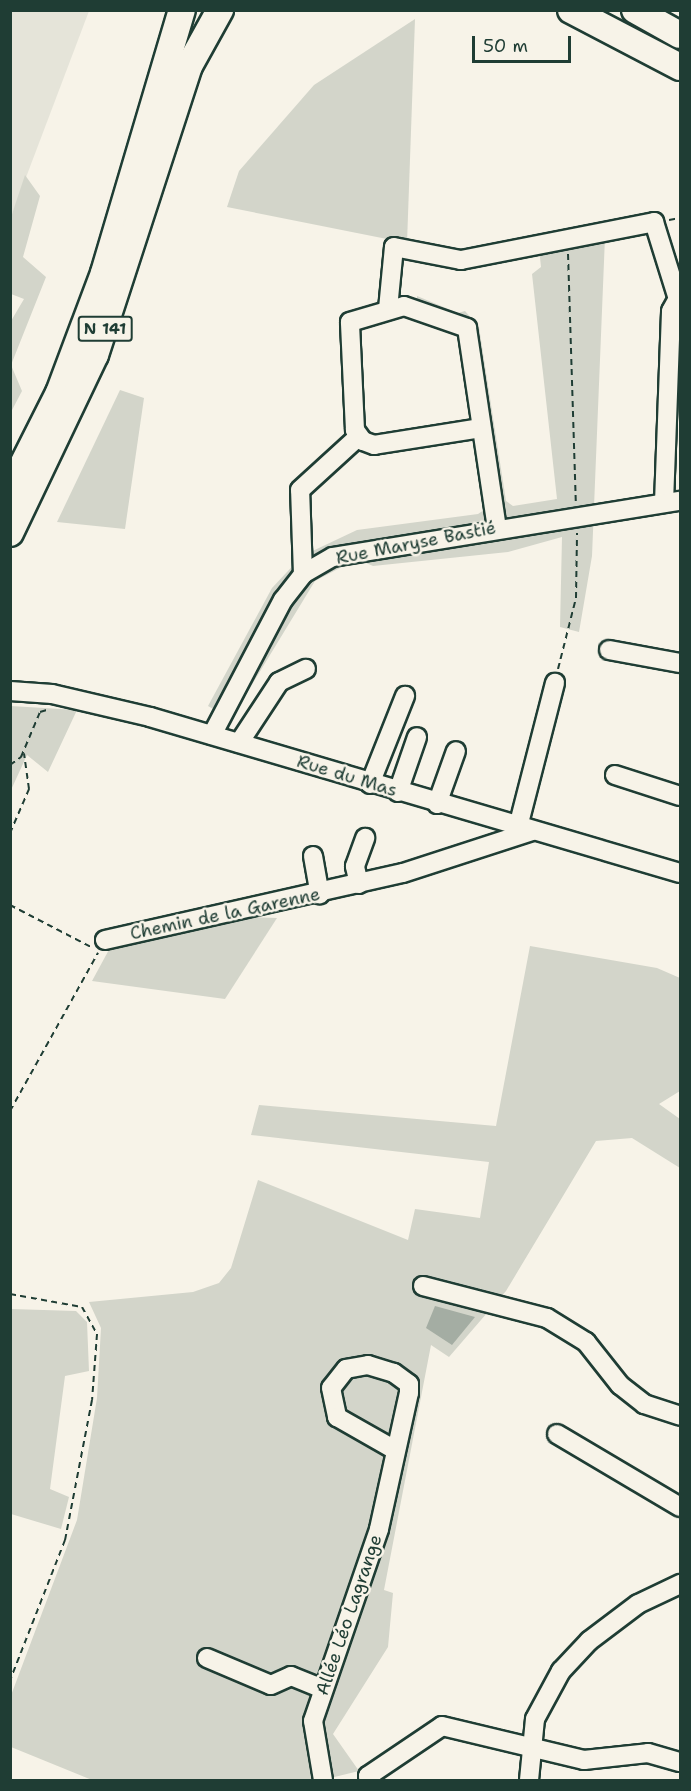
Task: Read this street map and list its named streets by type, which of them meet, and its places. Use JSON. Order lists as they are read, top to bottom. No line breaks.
{"streets":{"highway":["N 141"],"street":["Rue Maryse Bastié","Rue du Mas","Chemin de la Garenne","Allée Léo Lagrange"]},"crossings":[["Rue Maryse Bastié","Rue du Mas"],["Rue du Mas","Chemin de la Garenne"]],"scale_bar":"50 m"}
